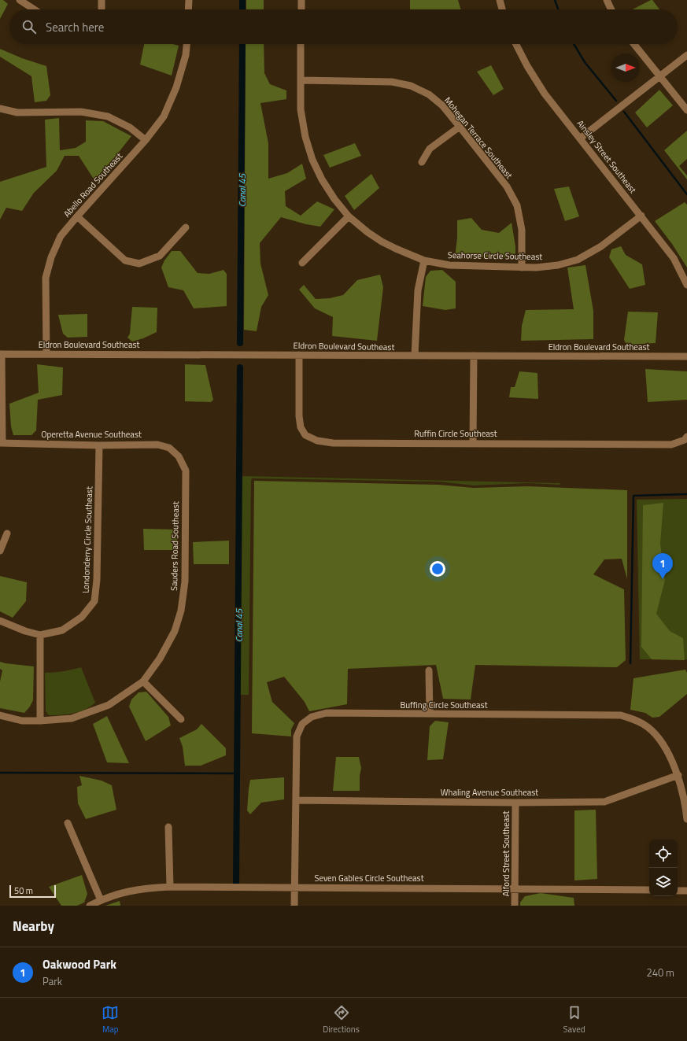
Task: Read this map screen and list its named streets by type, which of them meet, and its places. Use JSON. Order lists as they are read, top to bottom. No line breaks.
{"streets":{"street":["Mohegan Terrace Southeast","Ainsley Street Southeast","Abello Road Southeast","Seahorse Circle Southeast","Eldron Boulevard Southeast","Ruffin Circle Southeast","Operetta Avenue Southeast","Londonderry Circle Southeast","Sauders Road Southeast","Buffing Circle Southeast","Whaling Avenue Southeast","Alford Street Southeast","Seven Gables Circle Southeast"]},"crossings":[["Mohegan Terrace Southeast","Seahorse Circle Southeast"],["Ainsley Street Southeast","Seahorse Circle Southeast"],["Abello Road Southeast","Eldron Boulevard Southeast"],["Eldron Boulevard Southeast","Ruffin Circle Southeast"],["Operetta Avenue Southeast","Londonderry Circle Southeast"],["Operetta Avenue Southeast","Sauders Road Southeast"],["Buffing Circle Southeast","Whaling Avenue Southeast"],["Buffing Circle Southeast","Seven Gables Circle Southeast"],["Whaling Avenue Southeast","Alford Street Southeast"],["Alford Street Southeast","Seven Gables Circle Southeast"]],"water":["Canal 45"],"scale_bar":"50 m","north":"right","page":{"search":"Search here","pins":"1","scale":"50 m","heading":"Nearby","list":[{"mark":"1","name":"Oakwood Park","note":"Park","value":"240 m"}],"nav":["Map","Directions","Saved"]}}
